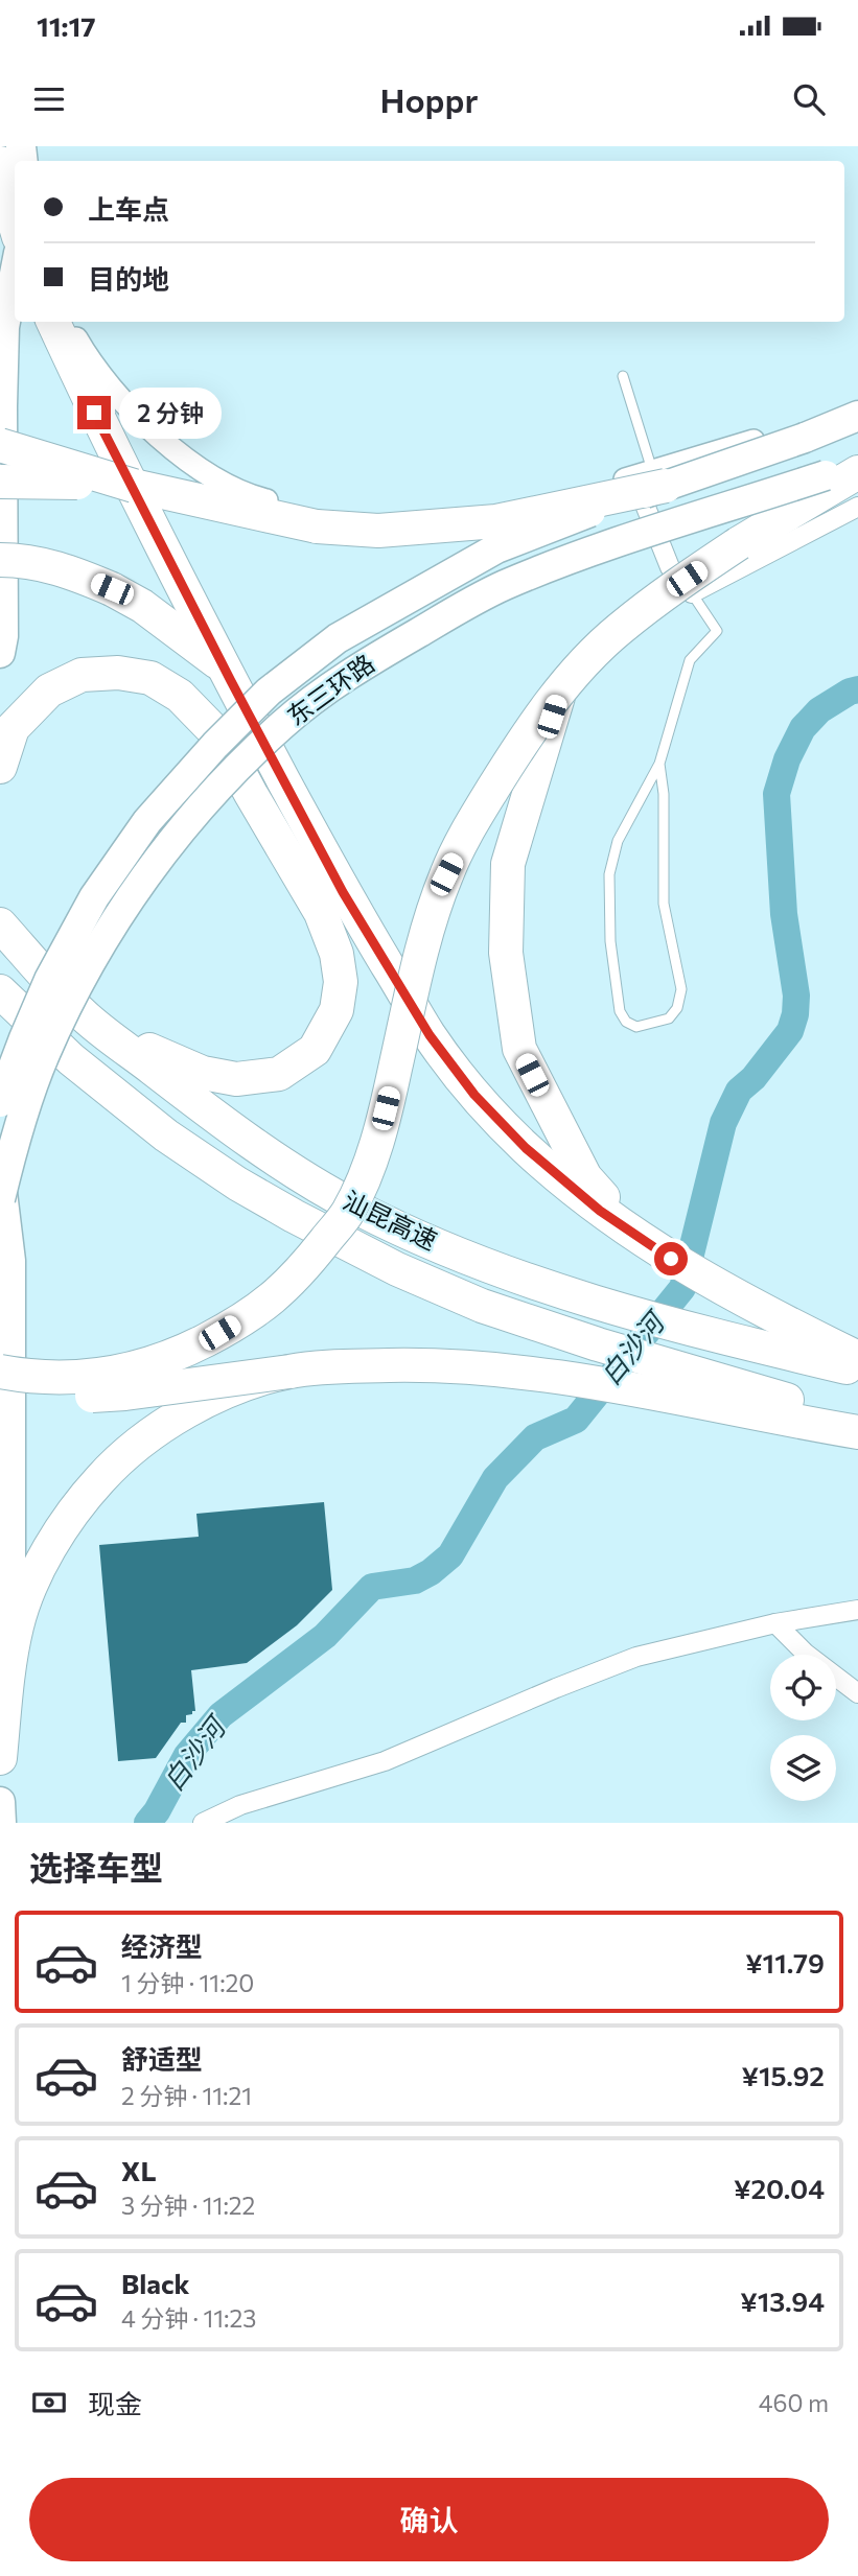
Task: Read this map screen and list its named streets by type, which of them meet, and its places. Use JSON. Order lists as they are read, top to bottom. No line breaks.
{"streets":{"highway":["东三环路","汕昆高速"]},"water":["白沙河"],"page":{"status":"11:17","header":"Hoppr","banner":["上车点","目的地"],"bubble":"2 分钟","heading":"选择车型","list":[{"name":"经济型","note":"1 分钟 · 11:20","value":"¥11.79"},{"name":"舒适型","note":"2 分钟 · 11:21","value":"¥15.92"},{"name":"XL","note":"3 分钟 · 11:22","value":"¥20.04"},{"name":"Black","note":"4 分钟 · 11:23","value":"¥13.94"}],"pay":["现金","460 m"],"buttons":"确认"}}
